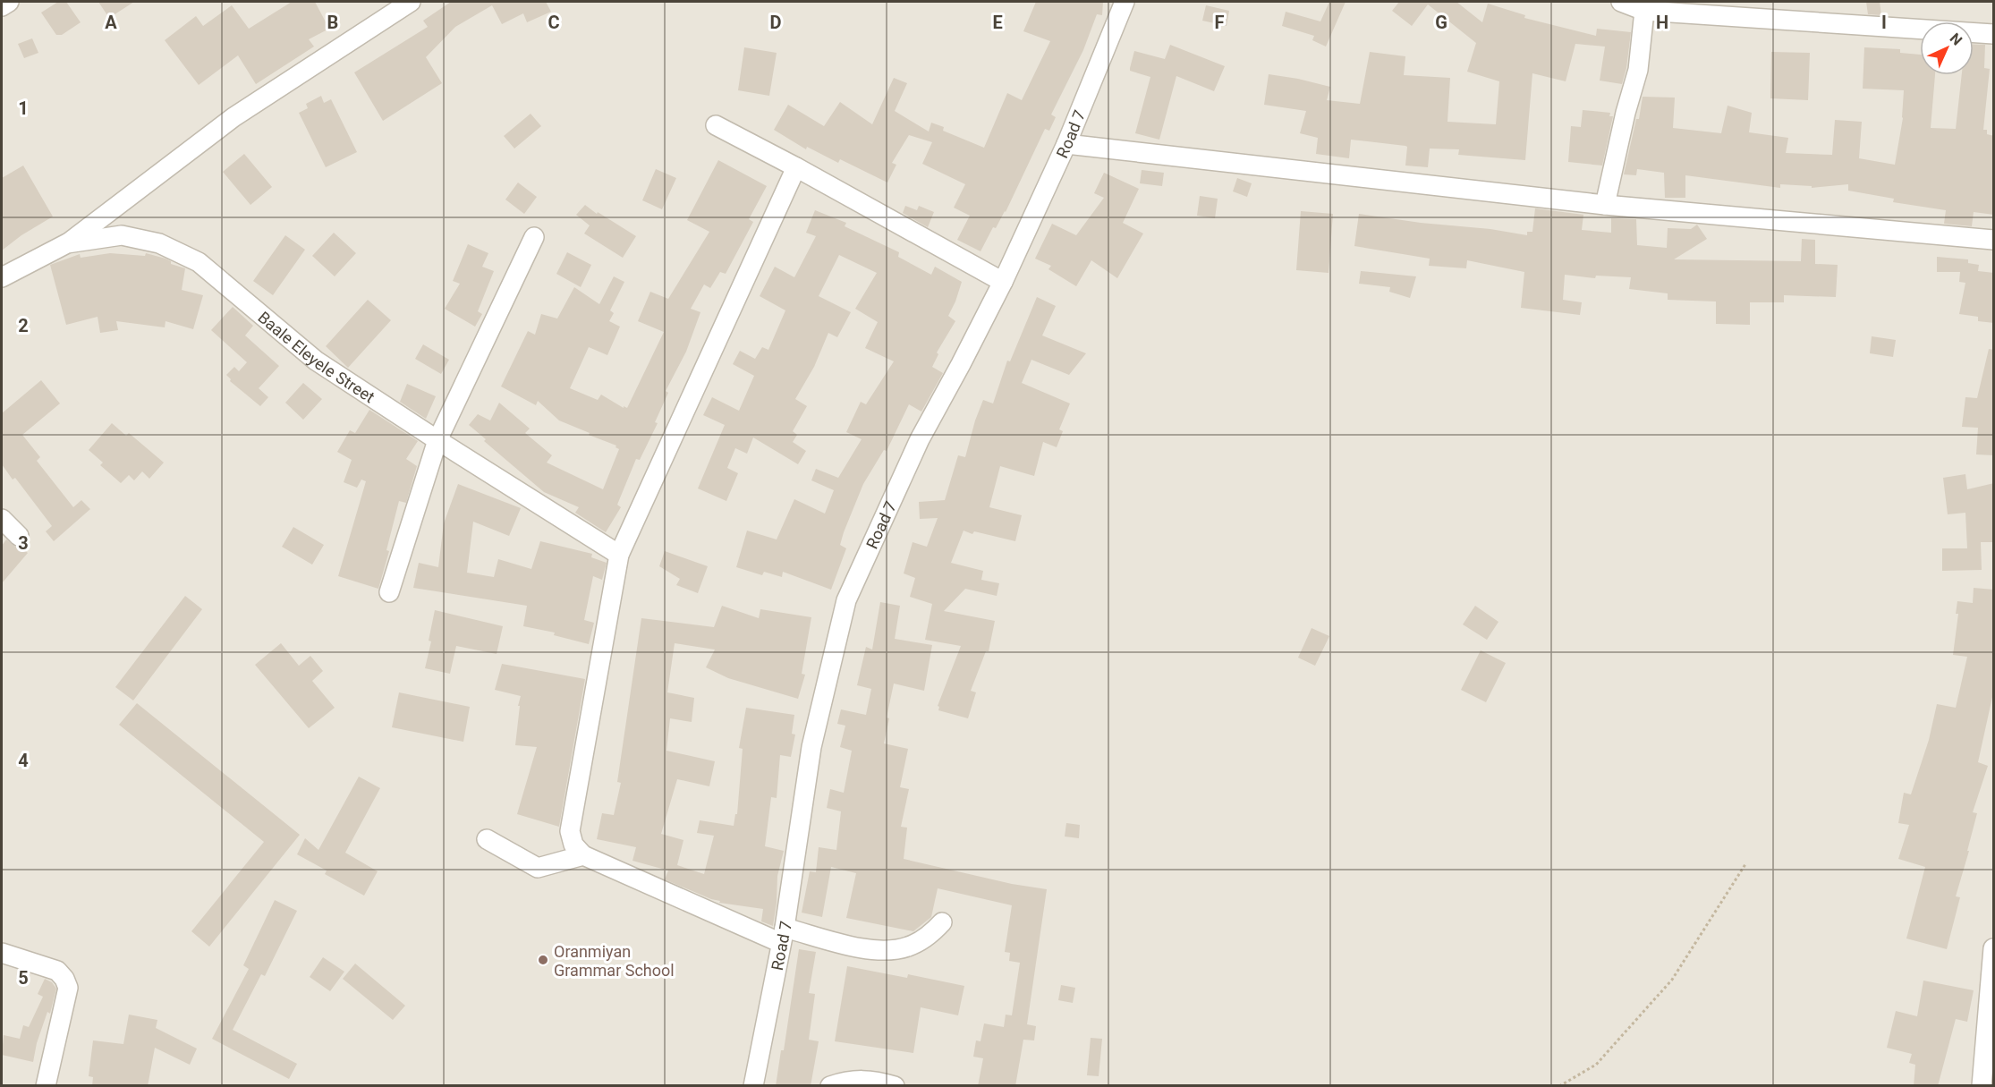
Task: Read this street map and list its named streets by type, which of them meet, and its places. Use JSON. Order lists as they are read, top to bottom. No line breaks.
{"streets":{"street":["Road 7","Baale Eleyele Street"]},"places":["Oranmiyan Grammar School"],"north":"top right","grid":{"columns":["A","B","C","D","E","F","G","H","I"],"rows":["1","2","3","4","5"]}}
